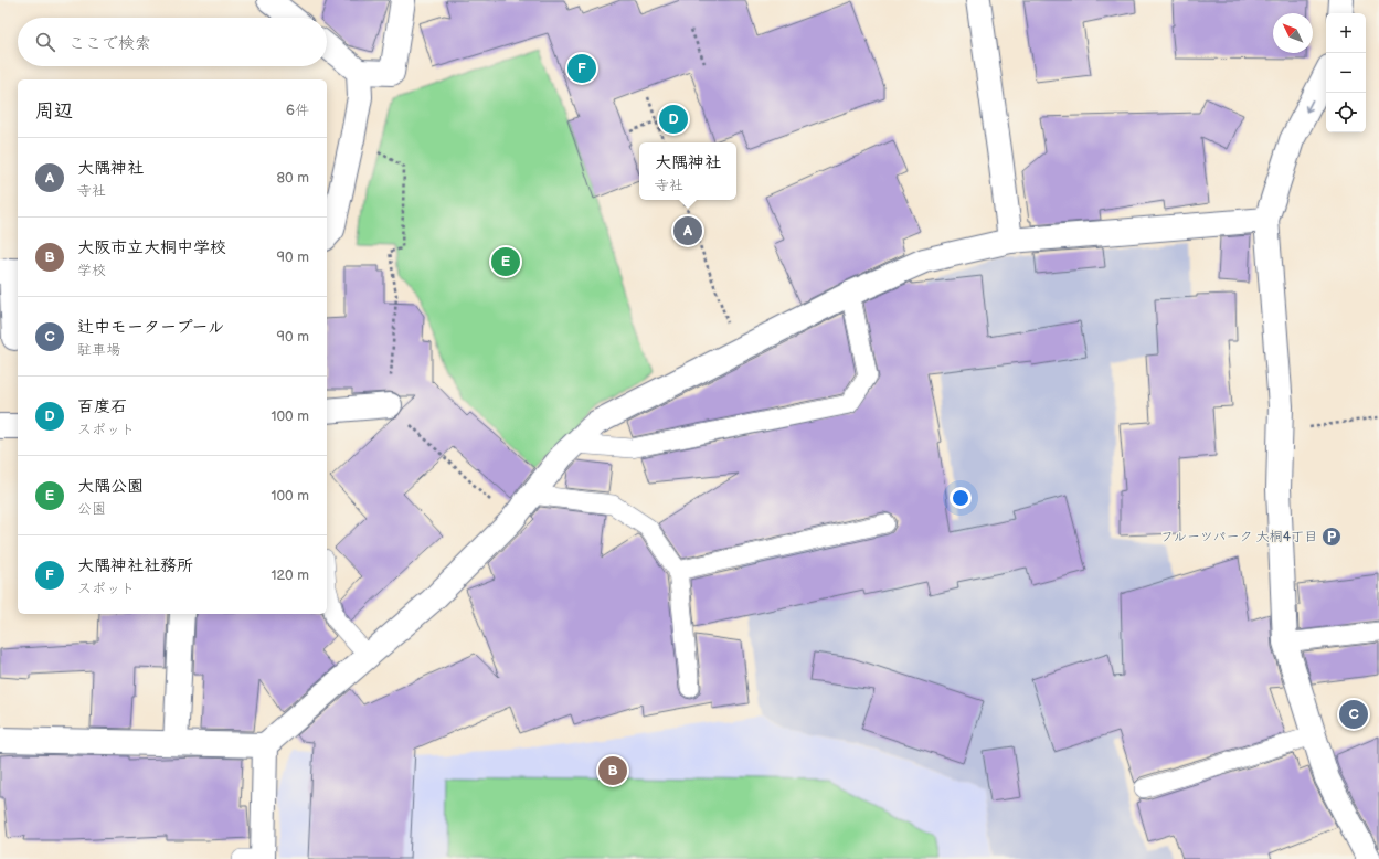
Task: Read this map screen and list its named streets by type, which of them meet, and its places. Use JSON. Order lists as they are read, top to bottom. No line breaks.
{"places":{"parking":["フルーツパーク 大桐4丁目"]},"north":"top left","page":{"map_buttons":["+","−"],"search":"ここで検索","pins":["F","D","A","E","C","B"],"heading":["周辺","6件"],"list":[{"mark":"A","name":"大隅神社","note":"寺社","value":"80 m"},{"mark":"B","name":"大阪市立大桐中学校","note":"学校","value":"90 m"},{"mark":"C","name":"辻中モータープール","note":"駐車場","value":"90 m"},{"mark":"D","name":"百度石","note":"スポット","value":"100 m"},{"mark":"E","name":"大隅公園","note":"公園","value":"100 m"},{"mark":"F","name":"大隅神社社務所","note":"スポット","value":"120 m"}],"popup":["大隅神社","寺社"]}}
